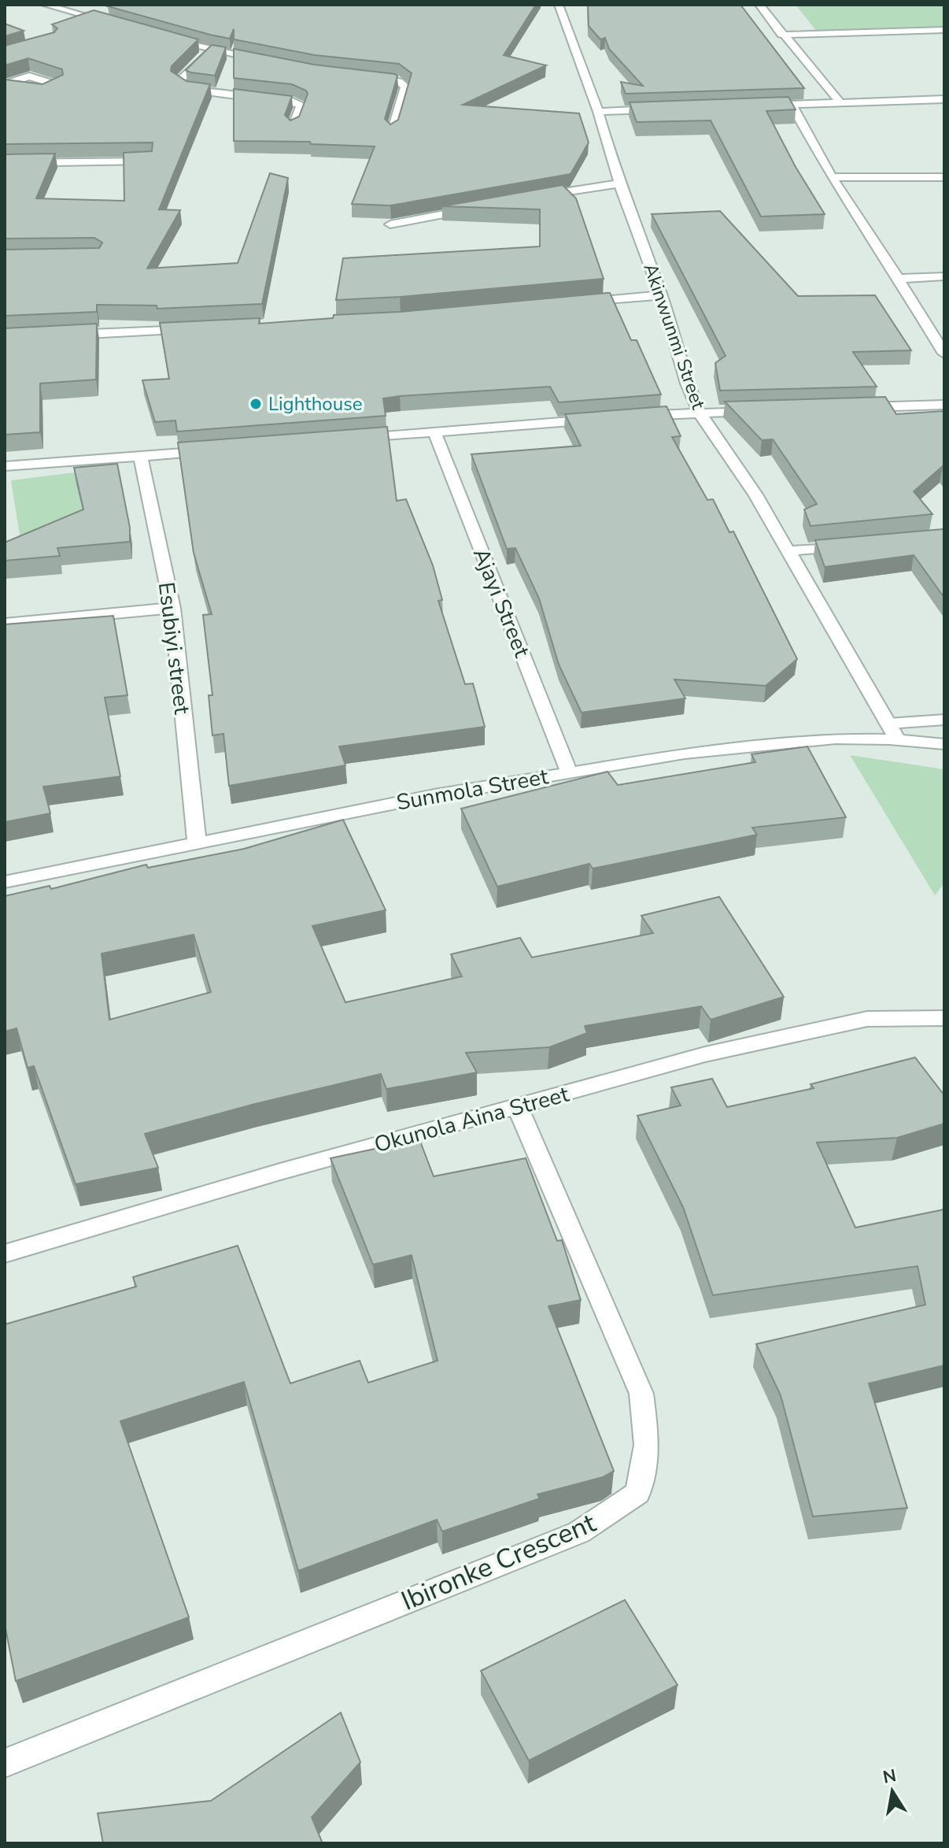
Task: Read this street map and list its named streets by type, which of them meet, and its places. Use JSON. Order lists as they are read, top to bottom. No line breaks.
{"streets":{"street":["Akinwunmi Street","Ajayi Street","Esubiyi street","Sunmola Street","Okunola Aina Street","Ibironke Crescent"]},"crossings":[["Akinwunmi Street","Sunmola Street"],["Ajayi Street","Sunmola Street"],["Esubiyi street","Sunmola Street"],["Okunola Aina Street","Ibironke Crescent"]],"places":["Lighthouse"],"north":"top"}
